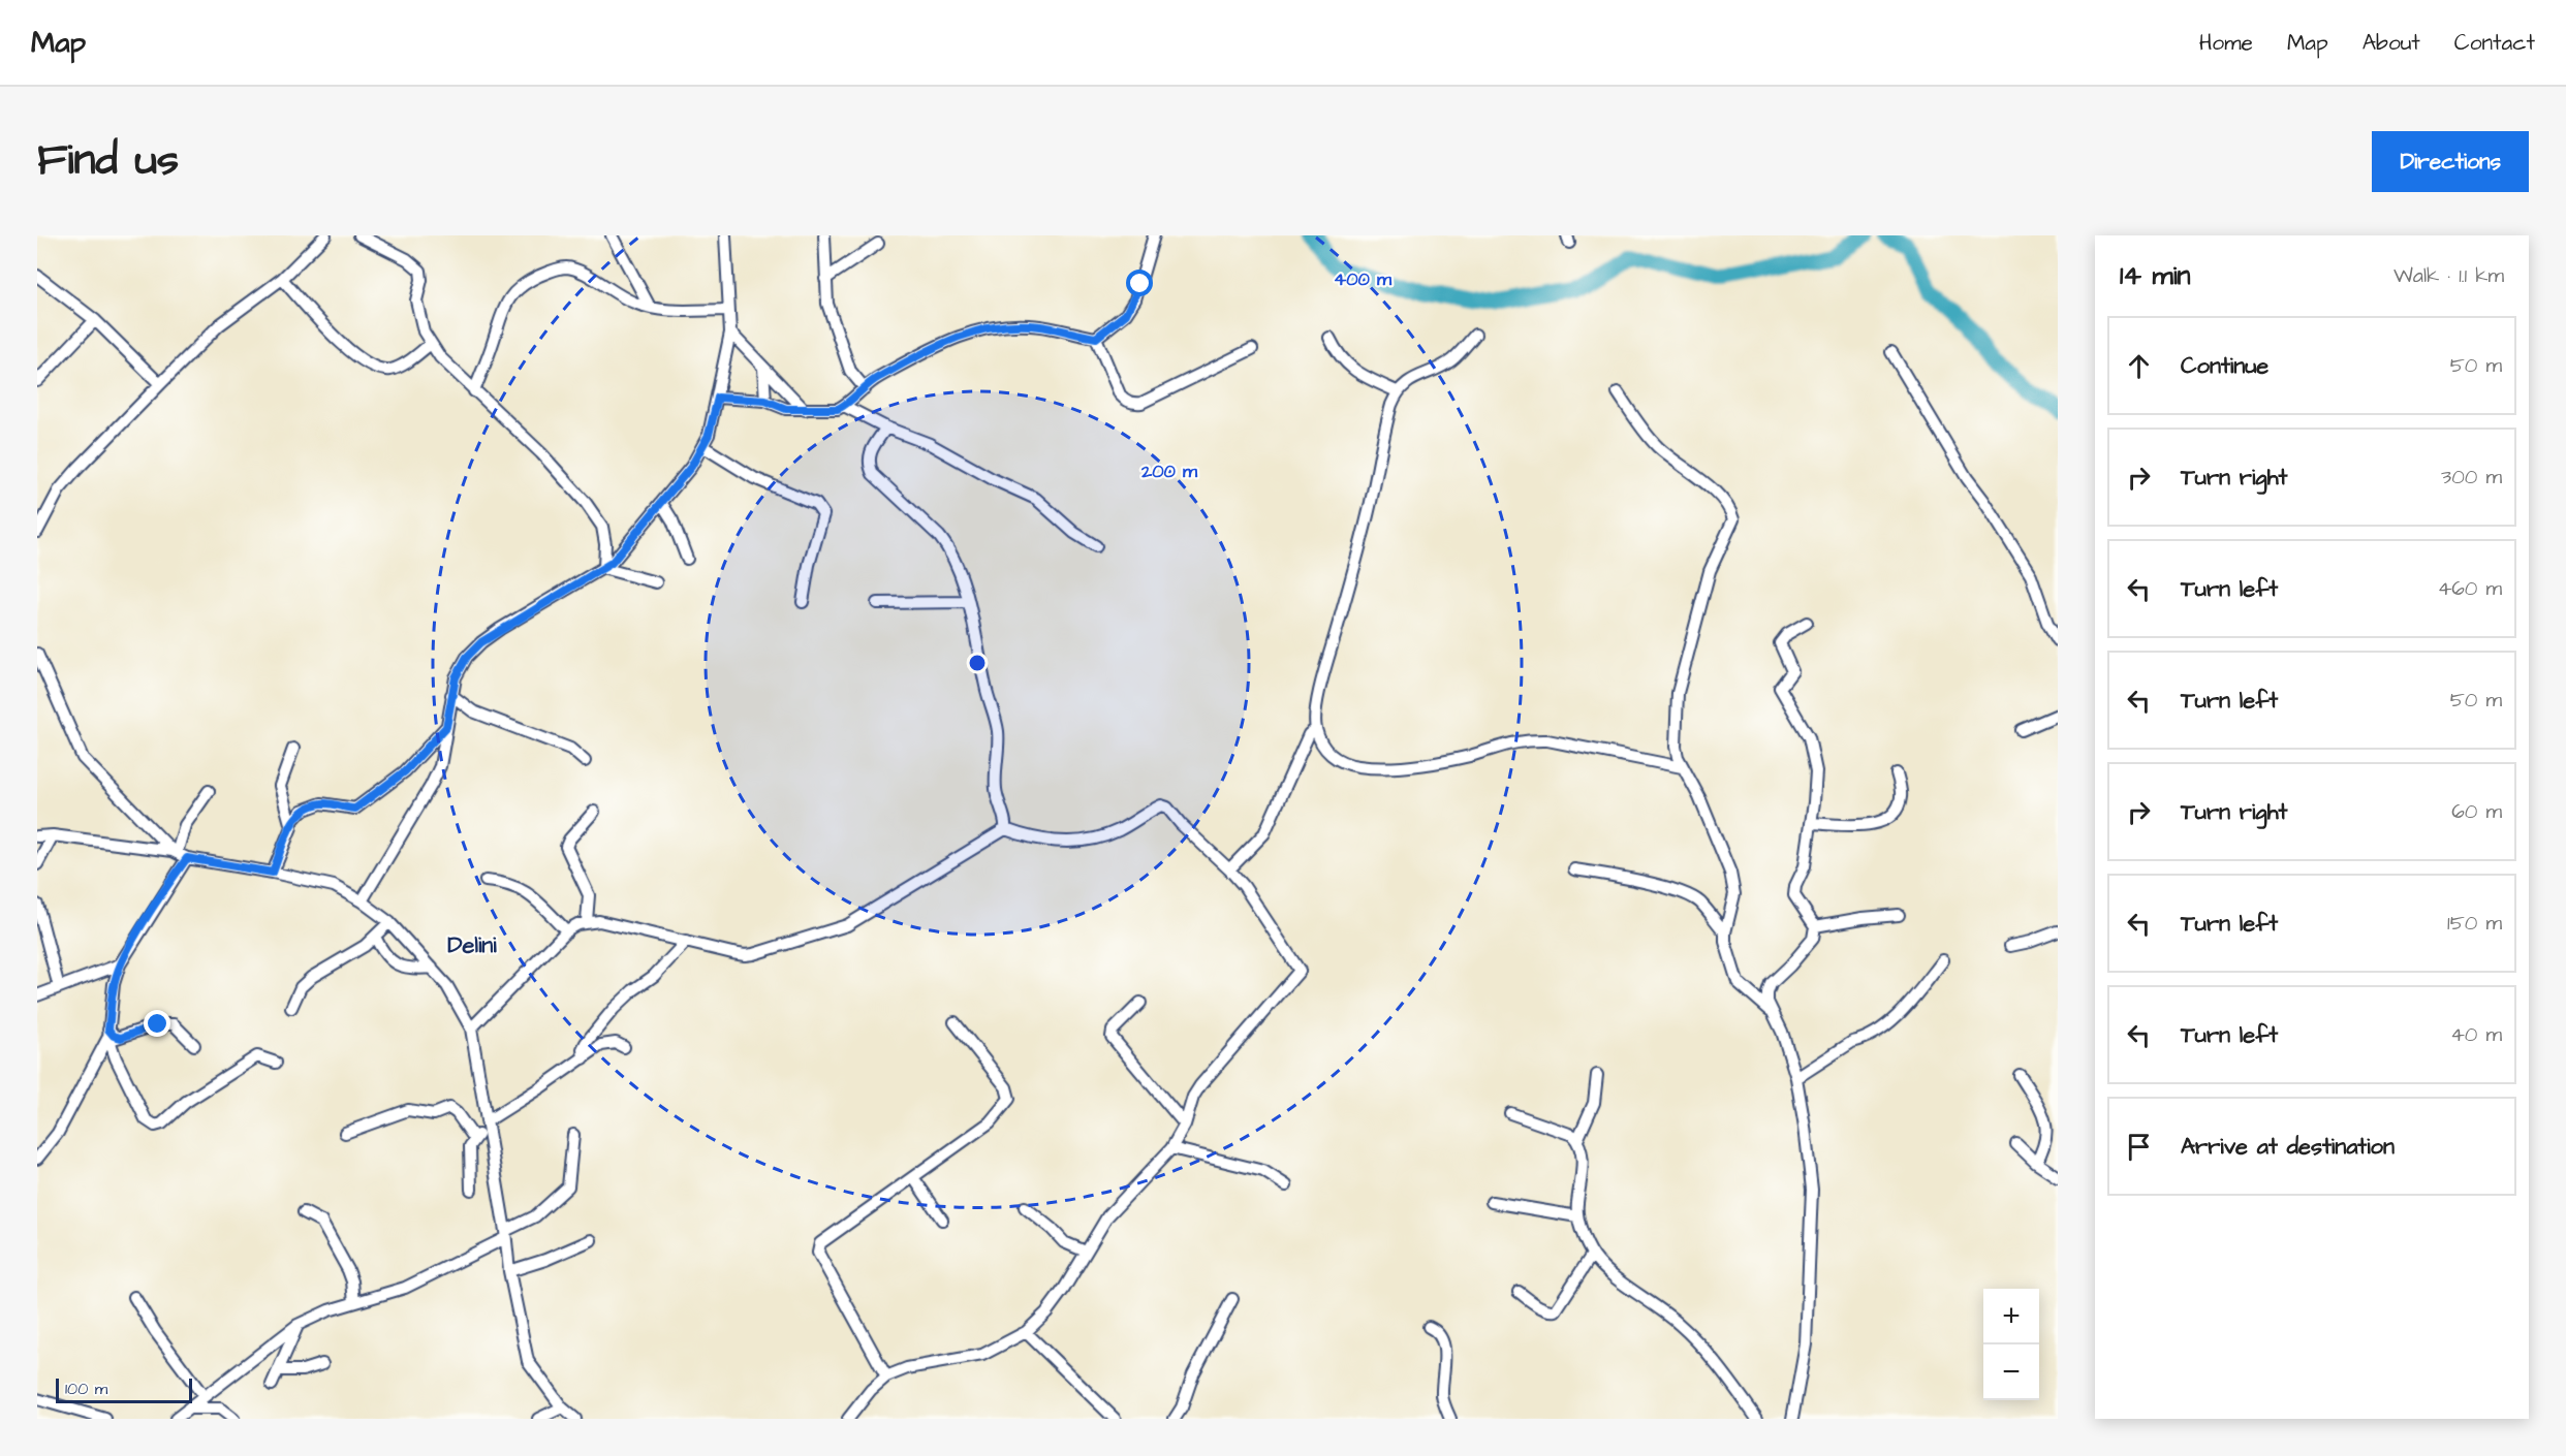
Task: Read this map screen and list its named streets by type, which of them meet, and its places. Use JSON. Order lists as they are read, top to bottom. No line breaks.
{"districts":["Delini"],"scale_bar":"100 m","page":{"header":"Map","nav":["Home","Map","About","Contact"],"title":"Find us","buttons":"Directions","heading":["14 min","Walk · 1.1 km"],"list":[["Continue","50 m"],["Turn right","300 m"],["Turn left","460 m"],["Turn left","50 m"],["Turn right","60 m"],["Turn left","150 m"],["Turn left","40 m"],"Arrive at destination"],"map_buttons":["+","−"],"scale":"100 m"},"rings":["400 m","200 m"]}
